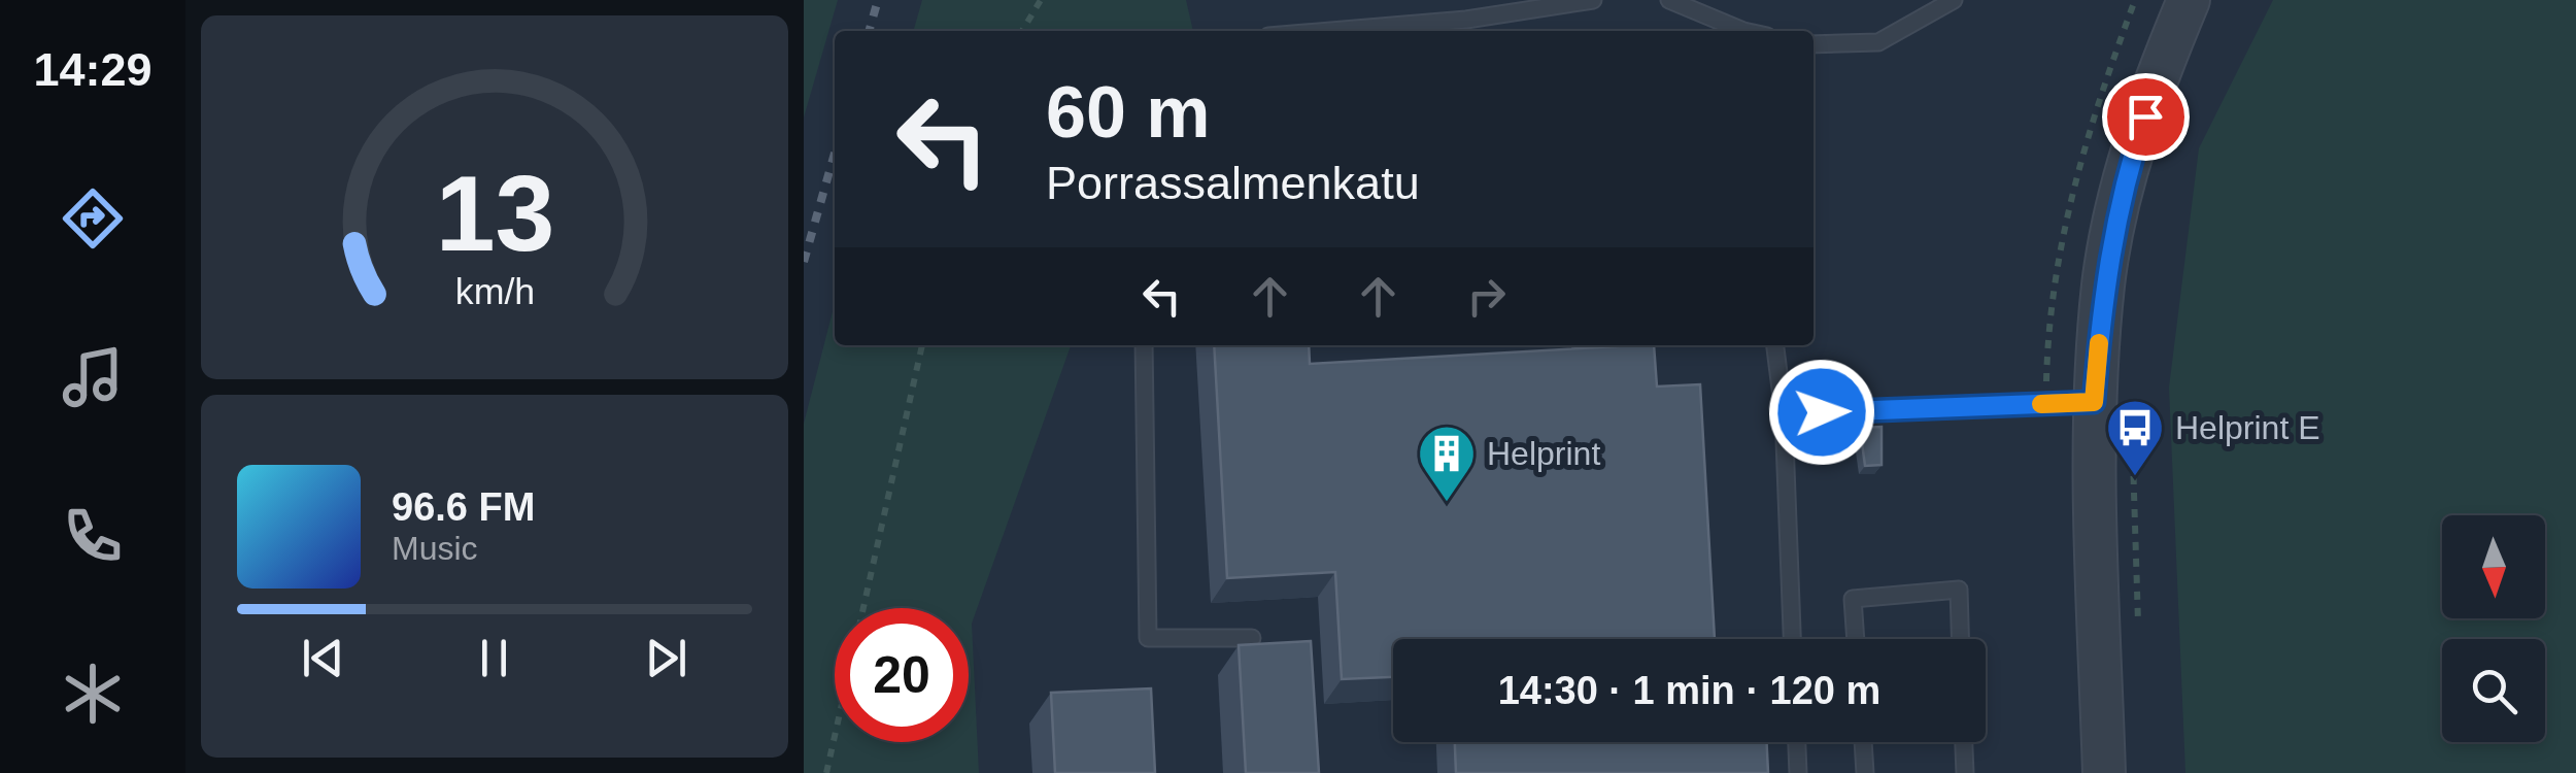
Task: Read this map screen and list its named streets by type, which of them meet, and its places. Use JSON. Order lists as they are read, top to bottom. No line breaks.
{"places":{"bus stop":["Helprint E"],"building":["Helprint"]},"north":"bottom","page":{"tabs":"14:29","turn":["60 m","Porrassalmenkatu"],"song":["96.6 FM","Music"],"limit":"20","trip":"14:30 · 1 min · 120 m","gauge":["13","km/h"]}}
